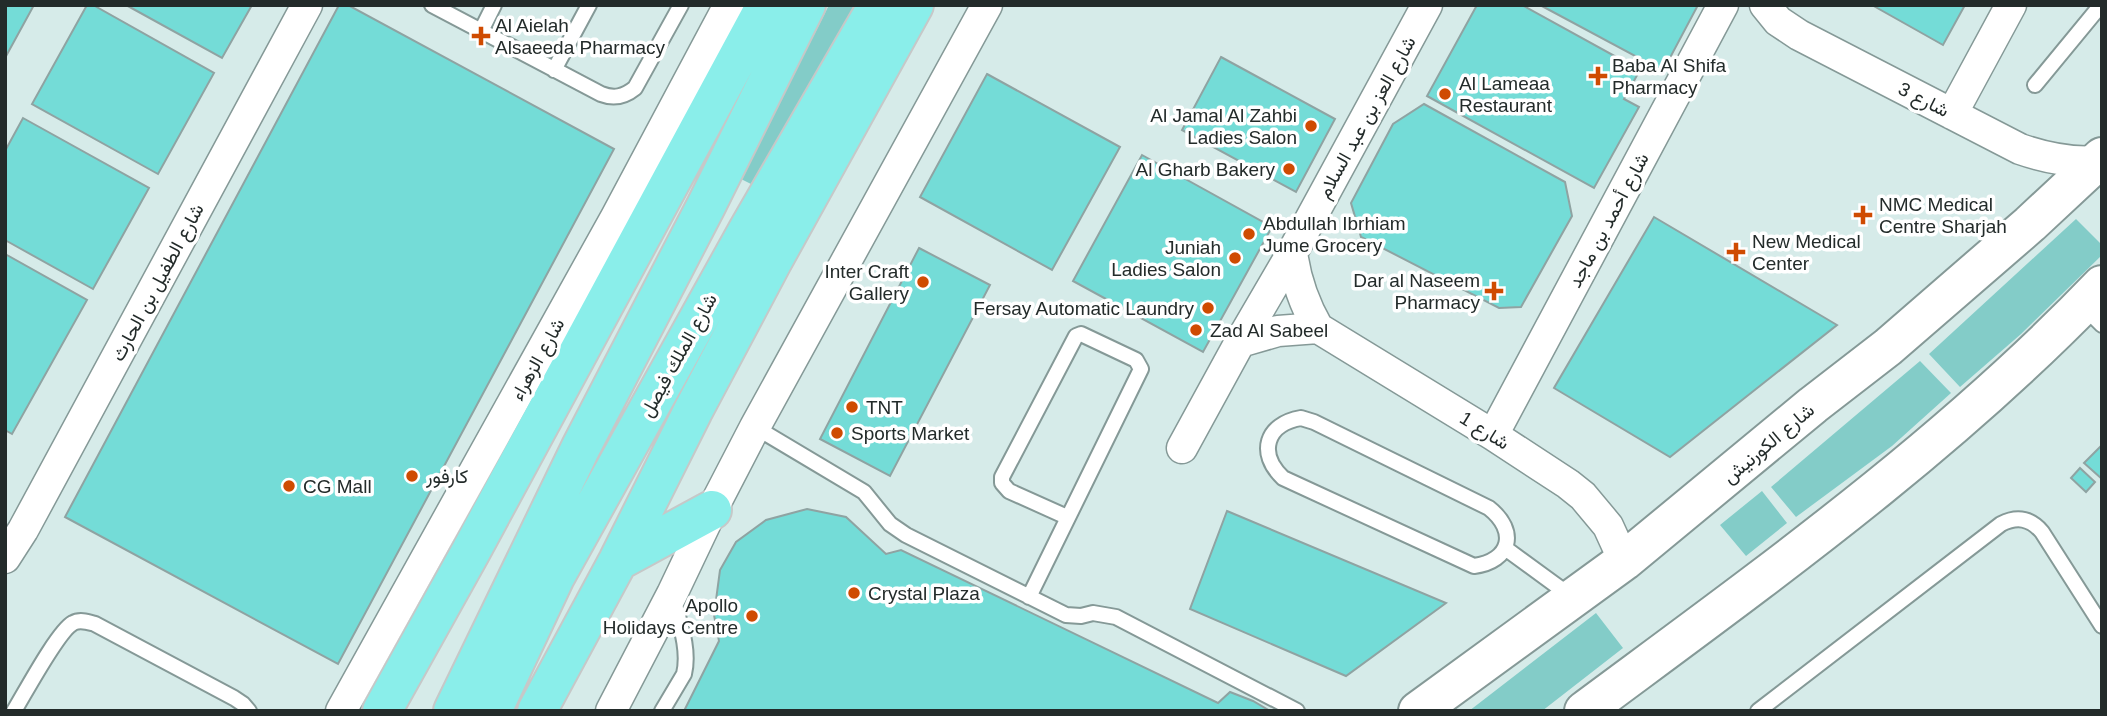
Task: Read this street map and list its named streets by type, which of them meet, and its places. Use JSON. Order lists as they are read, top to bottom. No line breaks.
{"streets":{"main road":["شارع الملك فيصل","شارع الكورنيش"],"street":["شارع 3","شارع العز بن عبد السلام","شارع أحمد بن ماجد","شارع الطفيل بن الحارث","شارع الزهراء","شارع 1"]},"crossings":[["شارع 3","شارع الكورنيش"],["شارع أحمد بن ماجد","شارع 1"],["شارع 1","شارع الكورنيش"]],"places":{"health":["Al Aielah Alsaeeda Pharmacy","Baba Al Shifa Pharmacy","NMC Medical Centre Sharjah","New Medical Center","Dar al Naseem Pharmacy"],"other":["Al Lameaa Restaurant","Al Jamal Al Zahbi Ladies Salon","Al Gharb Bakery","Abdullah Ibrhiam Jume Grocery","Juniah Ladies Salon","Inter Craft Gallery","Fersay Automatic Laundry","Zad Al Sabeel","TNT","Sports Market","كارفور","CG Mall","Crystal Plaza","Apollo Holidays Centre"]}}
